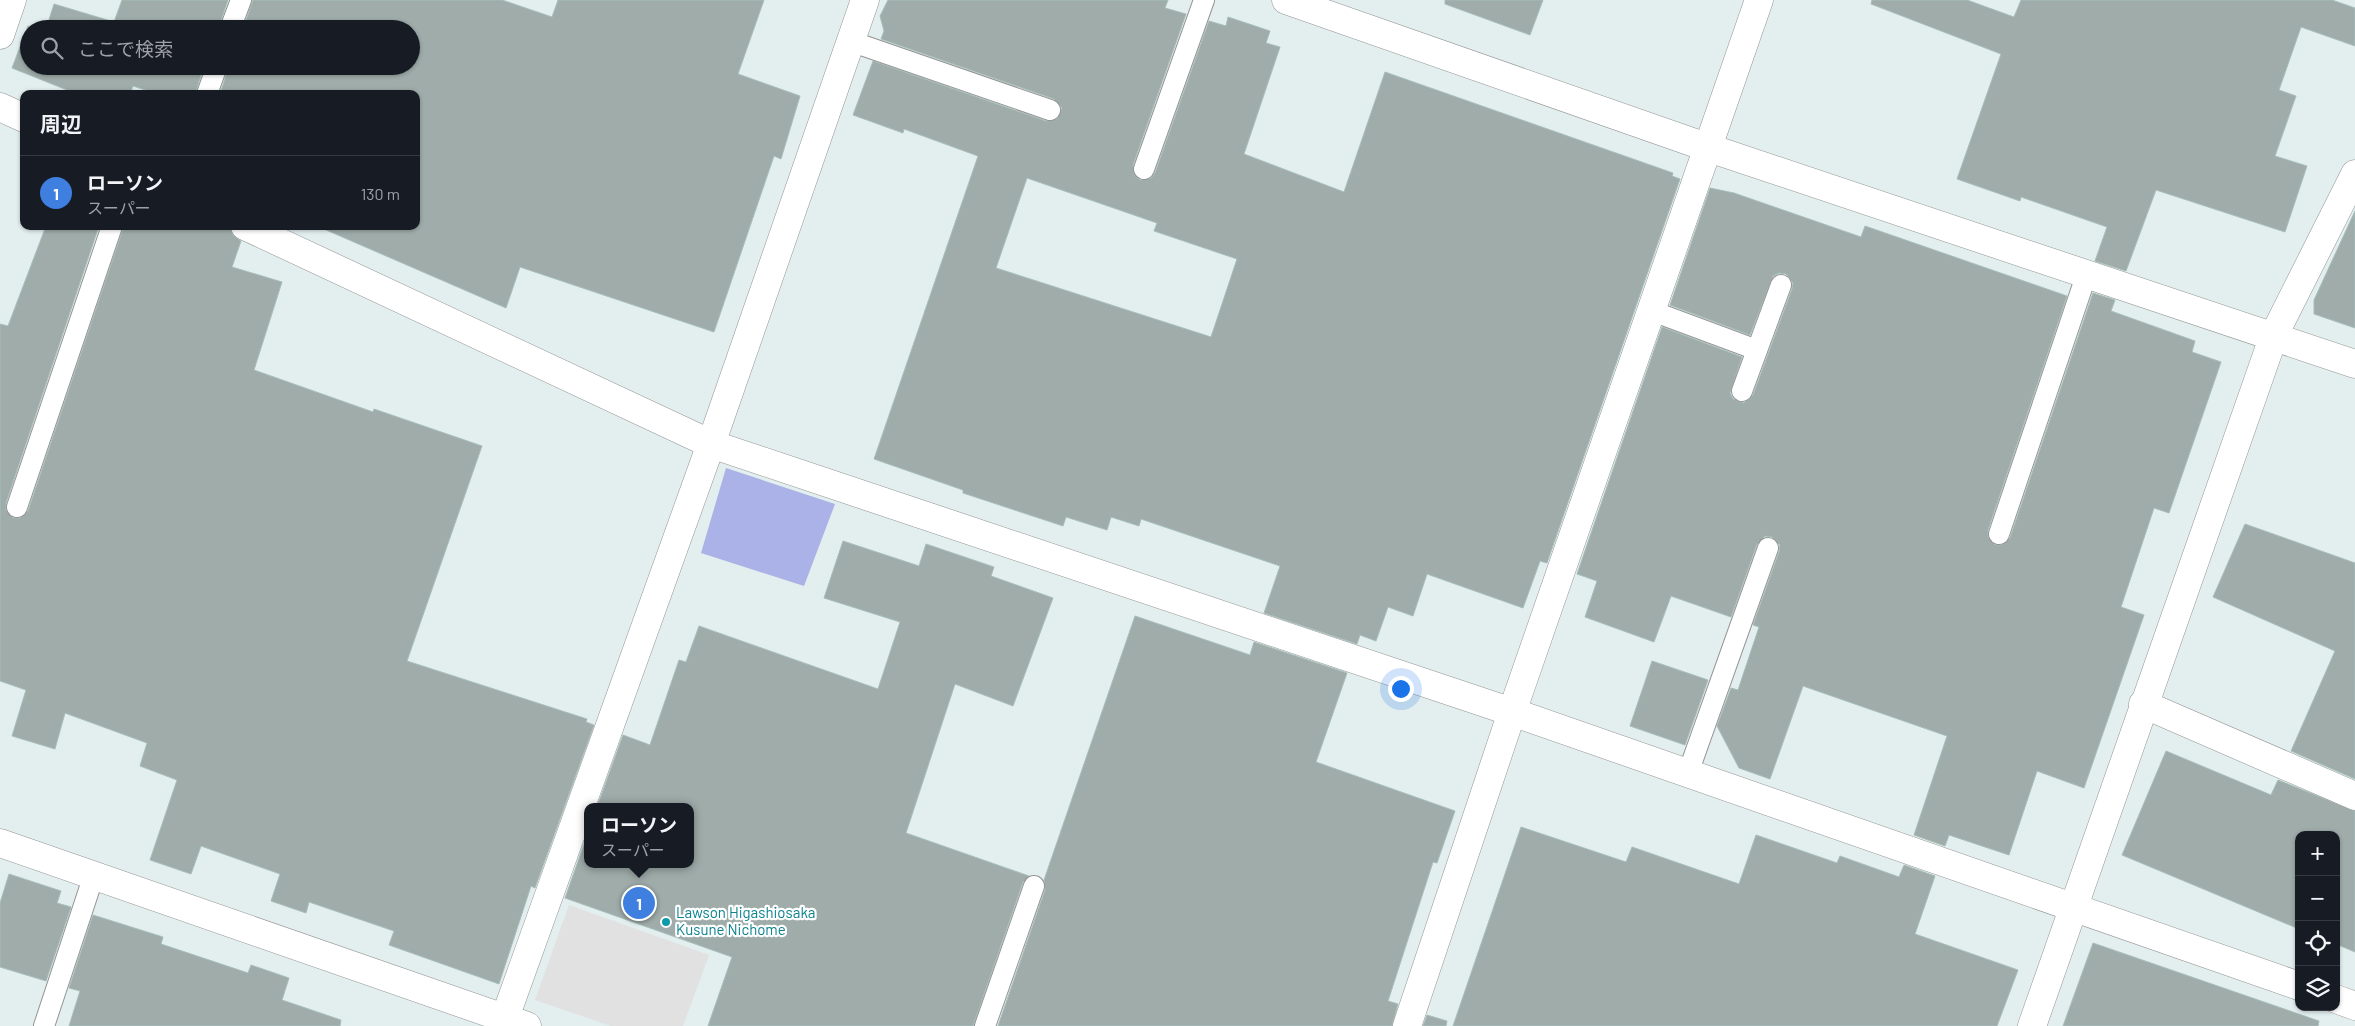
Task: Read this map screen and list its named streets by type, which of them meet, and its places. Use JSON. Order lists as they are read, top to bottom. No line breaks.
{"places":["Lawson Higashiosaka Kusune Nichome"],"page":{"search":"ここで検索","heading":"周辺","list":[{"mark":"1","name":"ローソン","note":"スーパー","value":"130 m"}],"popup":["ローソン","スーパー"],"map_buttons":["+","−"],"pins":"1"}}
